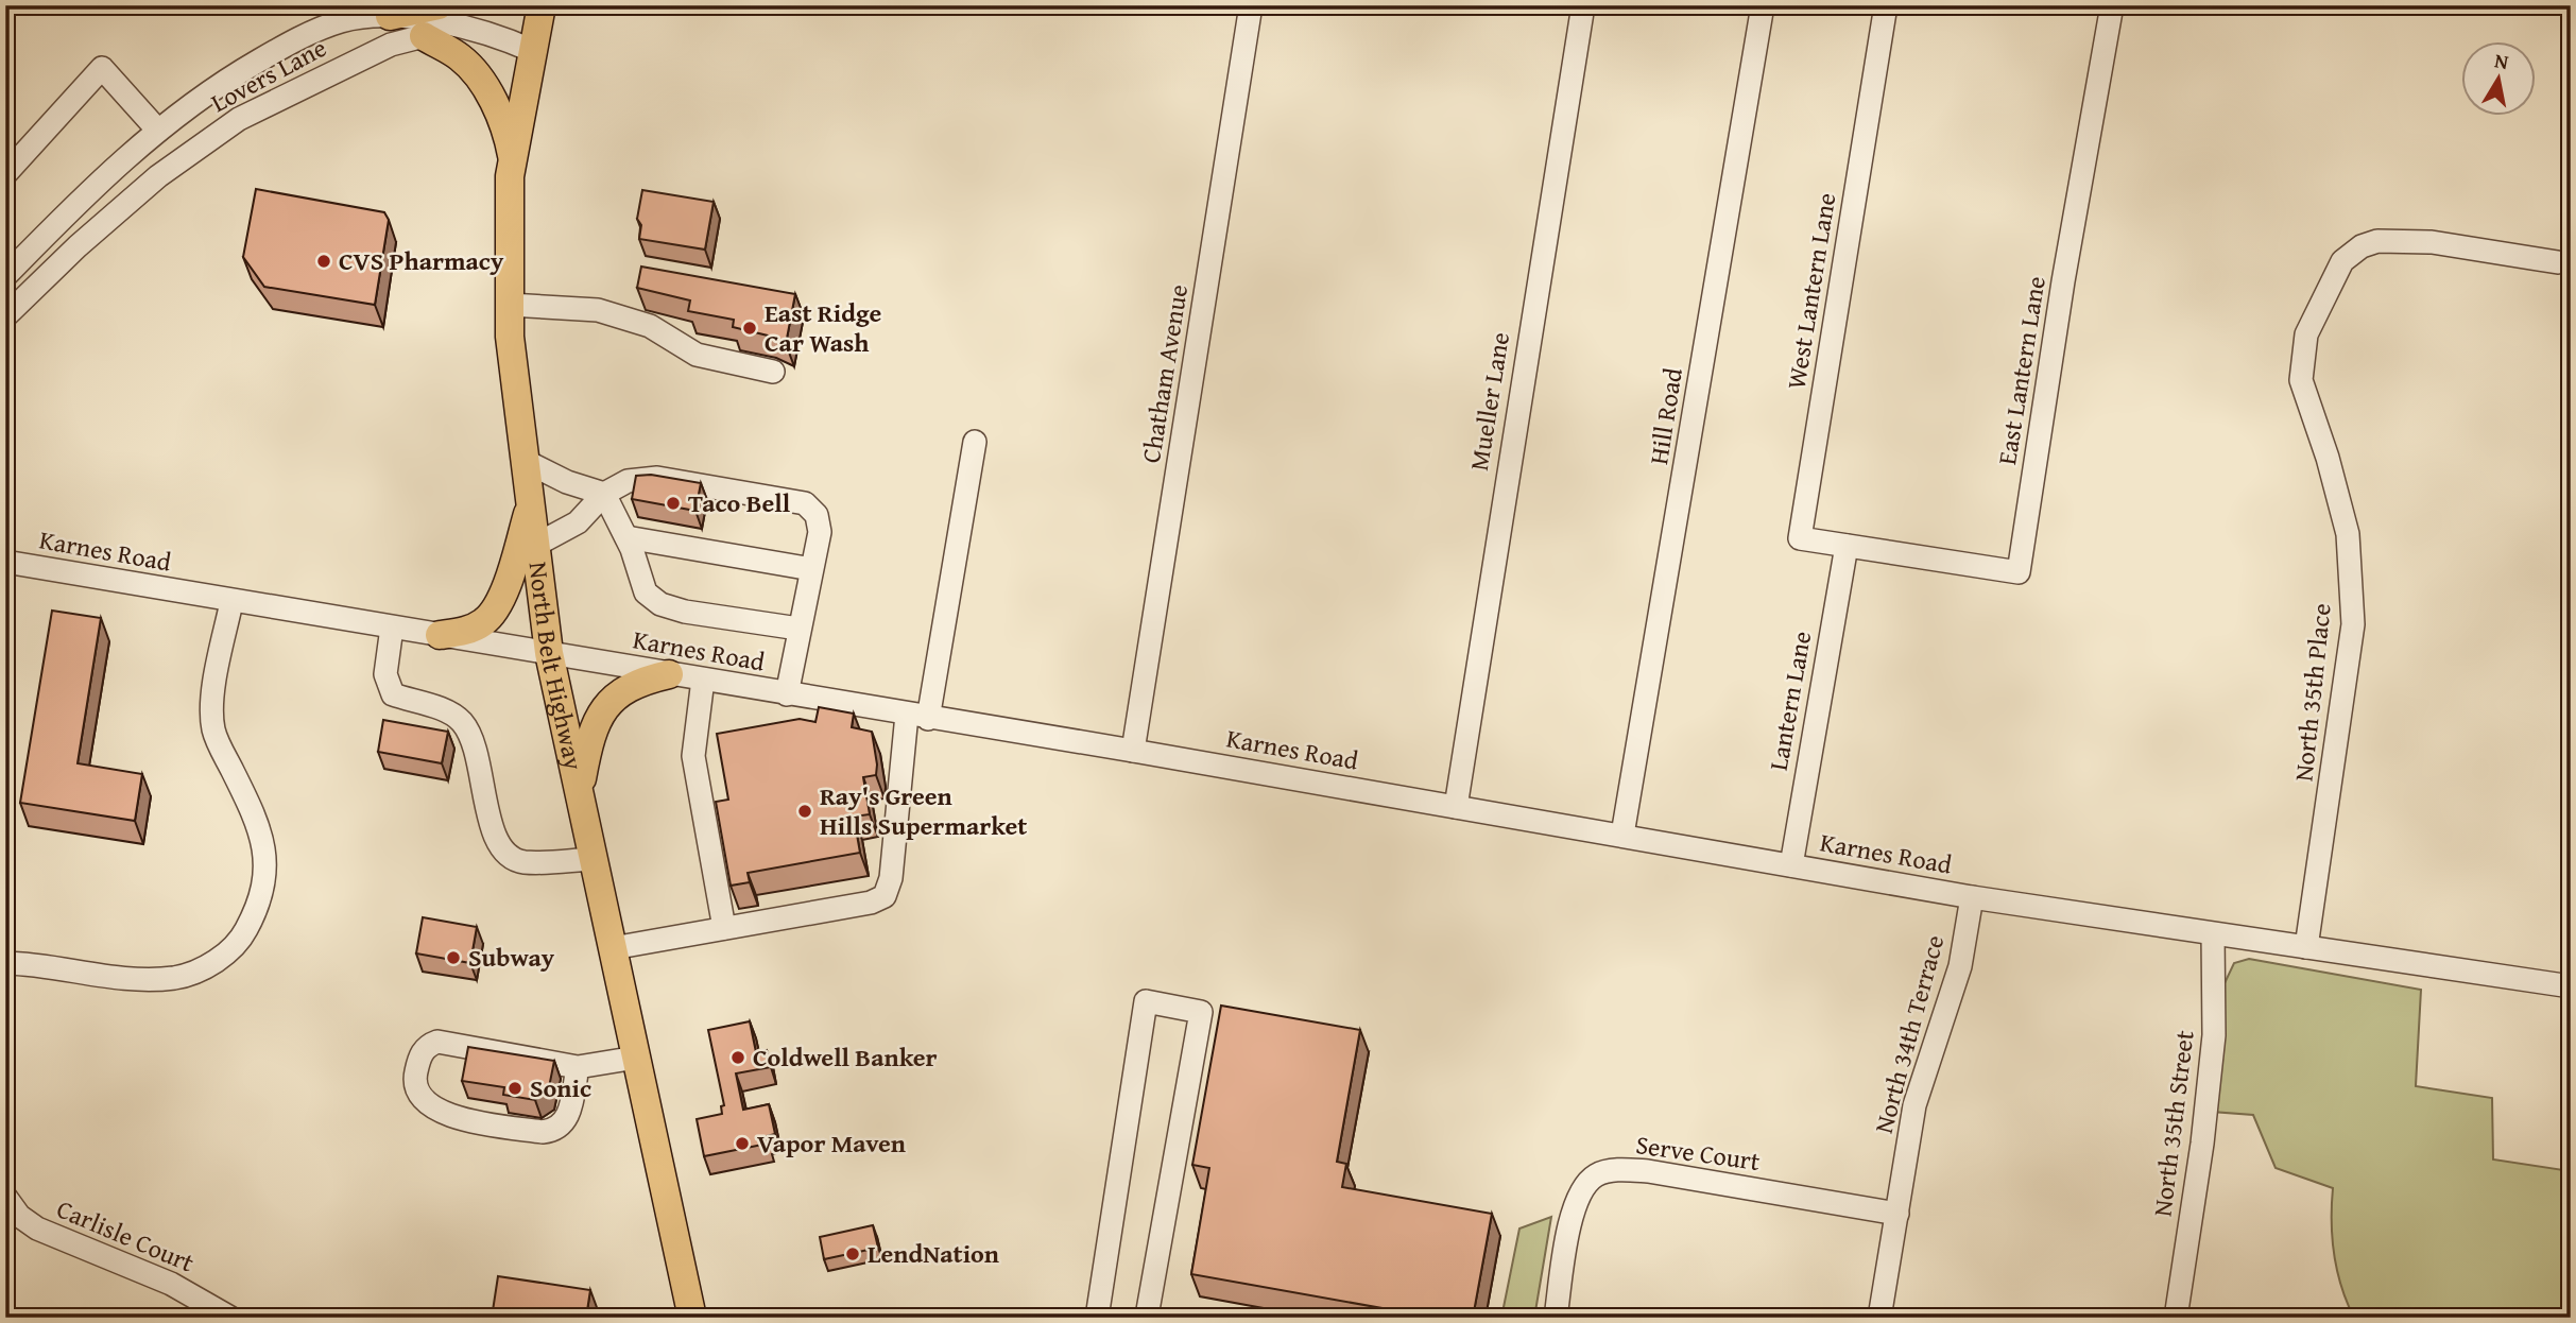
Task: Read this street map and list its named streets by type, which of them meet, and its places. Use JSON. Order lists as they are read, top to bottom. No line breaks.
{"streets":{"main road":["North Belt Highway"],"street":["Lovers Lane","West Lantern Lane","East Lantern Lane","Chatham Avenue","Mueller Lane","Hill Road","Karnes Road","North 35th Place","Lantern Lane","North 34th Terrace","North 35th Street","Serve Court","Carlisle Court"]},"crossings":[["Lovers Lane","North Belt Highway"],["West Lantern Lane","East Lantern Lane"],["West Lantern Lane","Lantern Lane"],["East Lantern Lane","Lantern Lane"],["Chatham Avenue","Karnes Road"],["Mueller Lane","Karnes Road"],["Hill Road","Karnes Road"],["Karnes Road","North Belt Highway"],["Karnes Road","North 35th Place"],["Karnes Road","Lantern Lane"],["Karnes Road","North 34th Terrace"],["Karnes Road","North 35th Street"],["North 34th Terrace","Serve Court"]],"places":["CVS Pharmacy","East Ridge Car Wash","Taco Bell","Ray's Green Hills Supermarket","Subway","Coldwell Banker","Sonic","Vapor Maven","LendNation"],"north":"top"}
